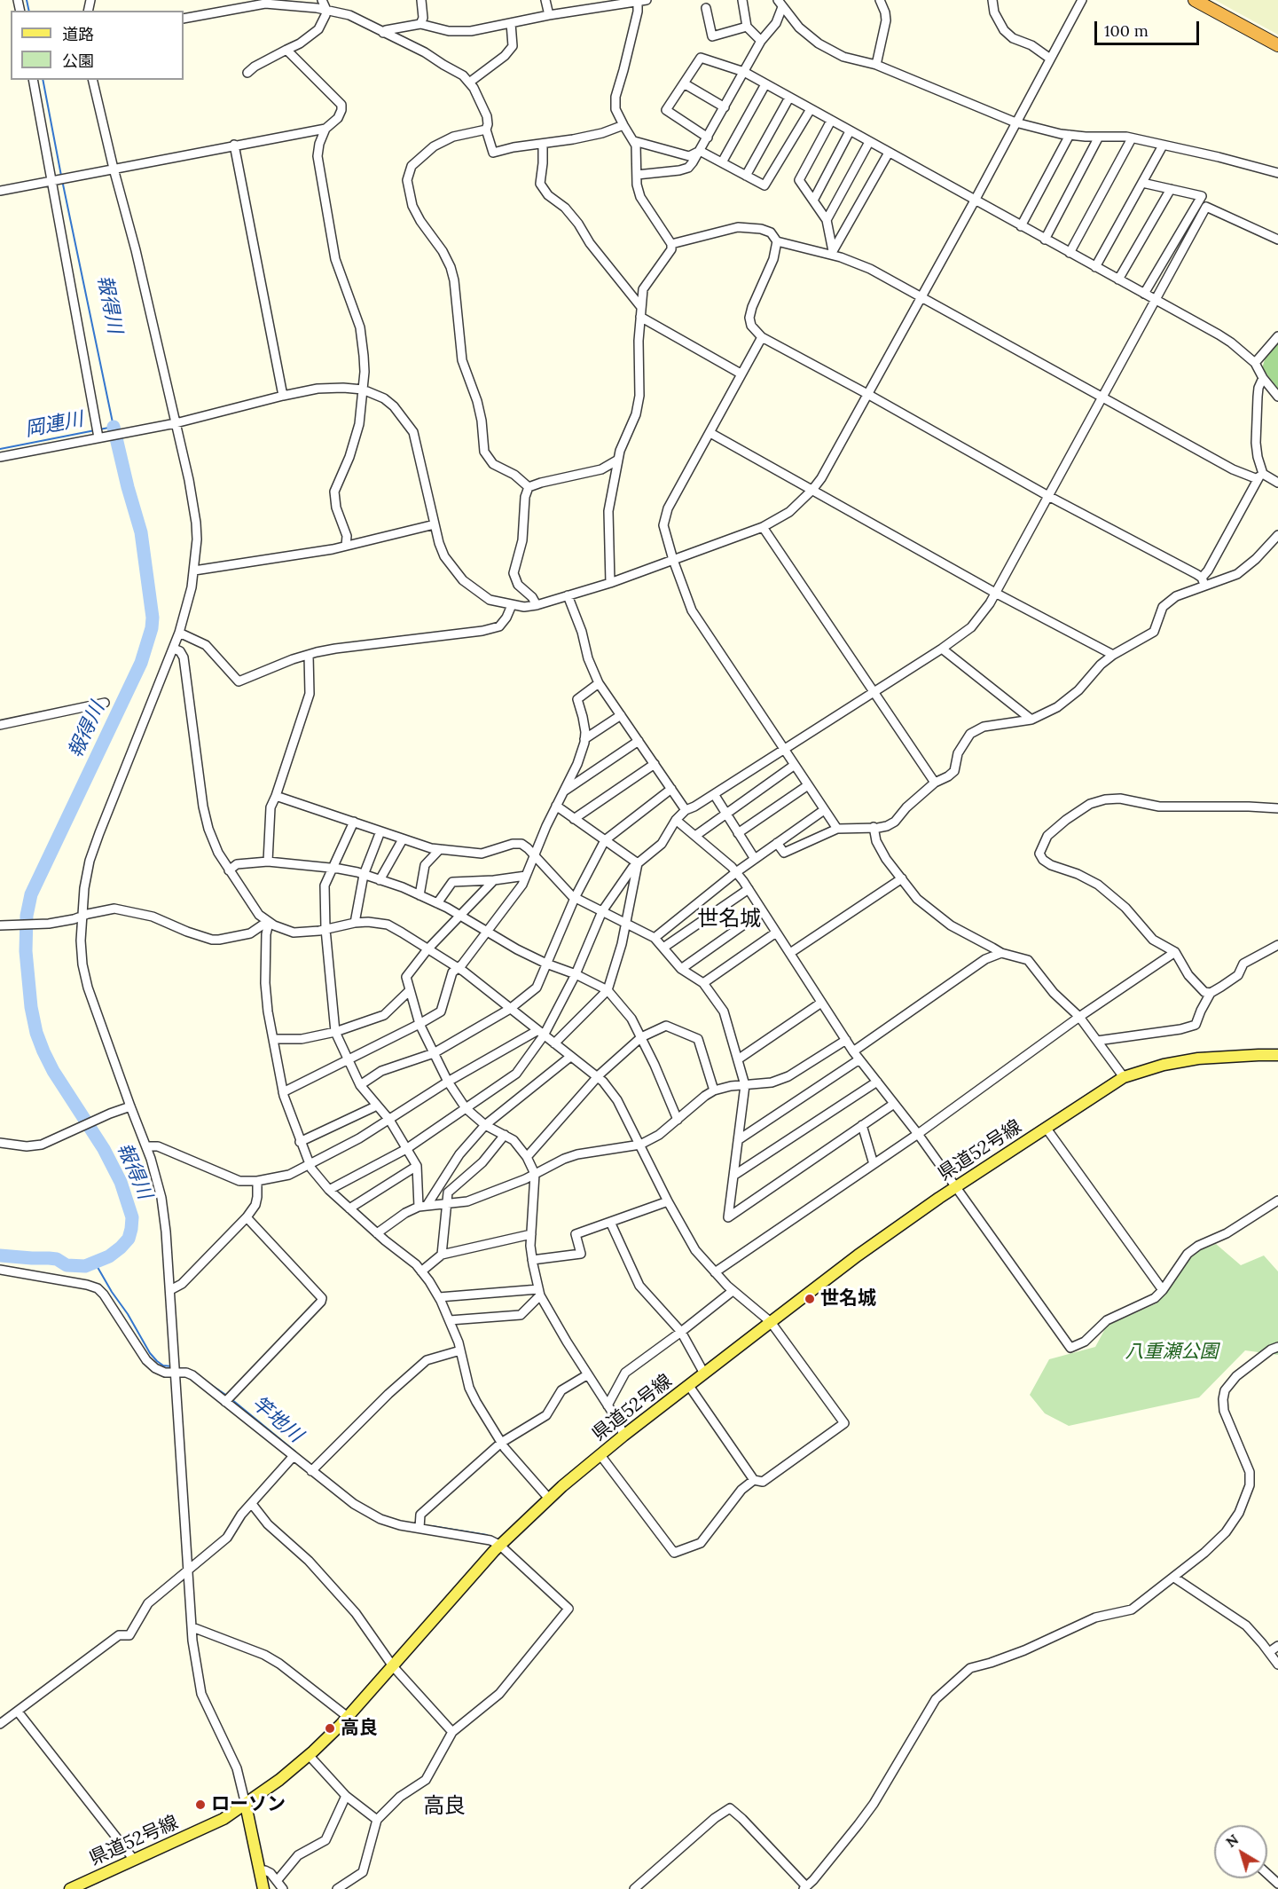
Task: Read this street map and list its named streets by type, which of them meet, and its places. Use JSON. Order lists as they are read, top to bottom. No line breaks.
{"streets":{"main road":["県道52号線"]},"districts":["世名城","高良"],"water":["報得川","岡連川","竿地川"],"parks":["八重瀬公園"],"places":["世名城","高良","ローソン"],"legend":["道路","公園"],"scale_bar":"100 m","north":"top left"}
